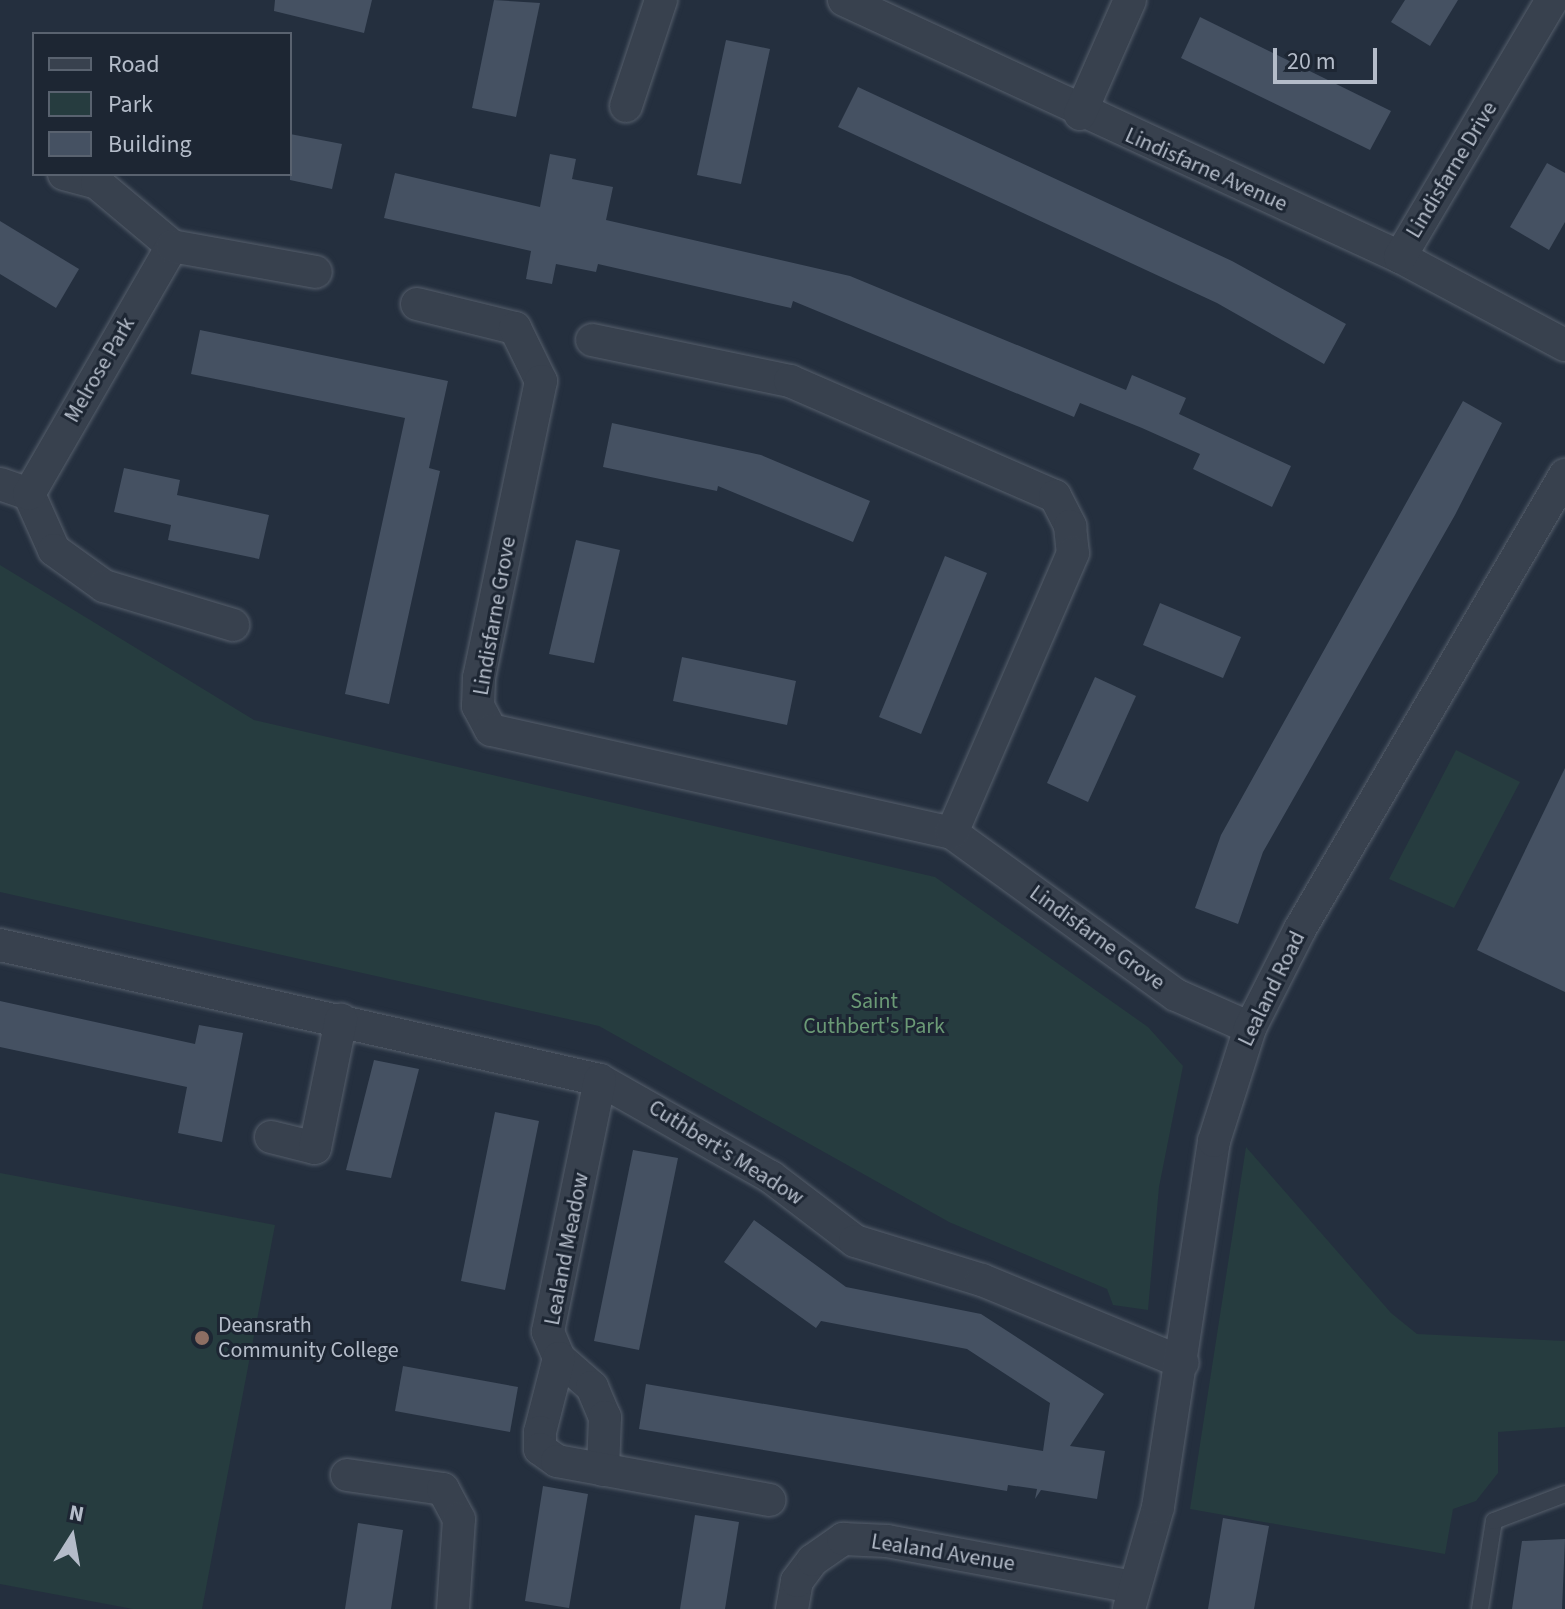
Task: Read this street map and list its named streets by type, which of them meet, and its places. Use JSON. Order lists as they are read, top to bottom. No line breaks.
{"streets":{"street":["Lindisfarne Avenue","Lindisfarne Drive","Melrose Park","Lindisfarne Grove","Lealand Road","Cuthbert's Meadow","Lealand Meadow","Lealand Avenue"]},"crossings":[["Lindisfarne Avenue","Lindisfarne Drive"],["Lindisfarne Grove","Lealand Road"],["Lealand Road","Cuthbert's Meadow"],["Lealand Road","Lealand Avenue"],["Cuthbert's Meadow","Lealand Meadow"]],"parks":["Saint Cuthbert's Park"],"places":["Deansrath Community College"],"legend":["Road","Park","Building"],"scale_bar":"20 m","north":"top"}
